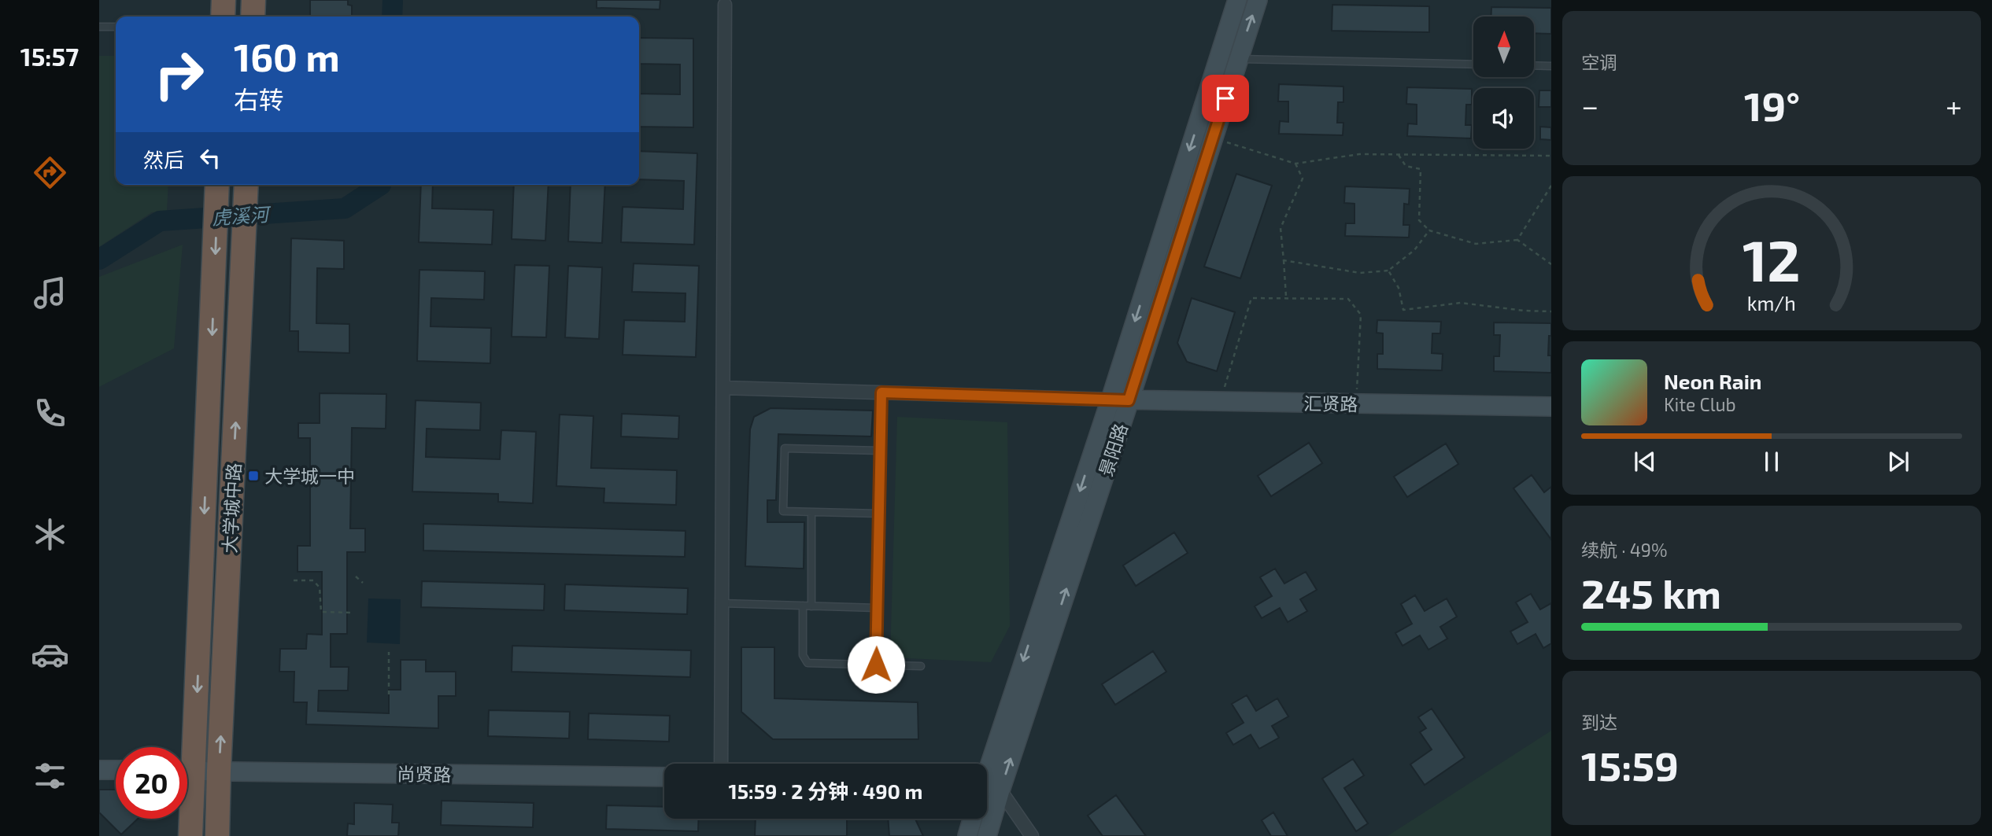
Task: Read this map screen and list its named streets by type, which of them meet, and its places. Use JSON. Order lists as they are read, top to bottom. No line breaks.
{"streets":{"highway":["大学城中路"],"main road":["汇贤路","景阳路","尚贤路"]},"crossings":[["汇贤路","景阳路"],["大学城中路","尚贤路"]],"water":["虎溪河"],"places":{"transit":["大学城一中"]},"north":"top","page":{"tabs":"15:57","tile":["空调",["续航 · 49%","245 km"],["到达","15:59"]],"turn":["160 m","右转"],"heat":["−","19°","+"],"then":"然后","song":["Neon Rain","Kite Club"],"limit":"20","trip":"15:59 · 2 分钟 · 490 m","gauge":["12","km/h"]}}
